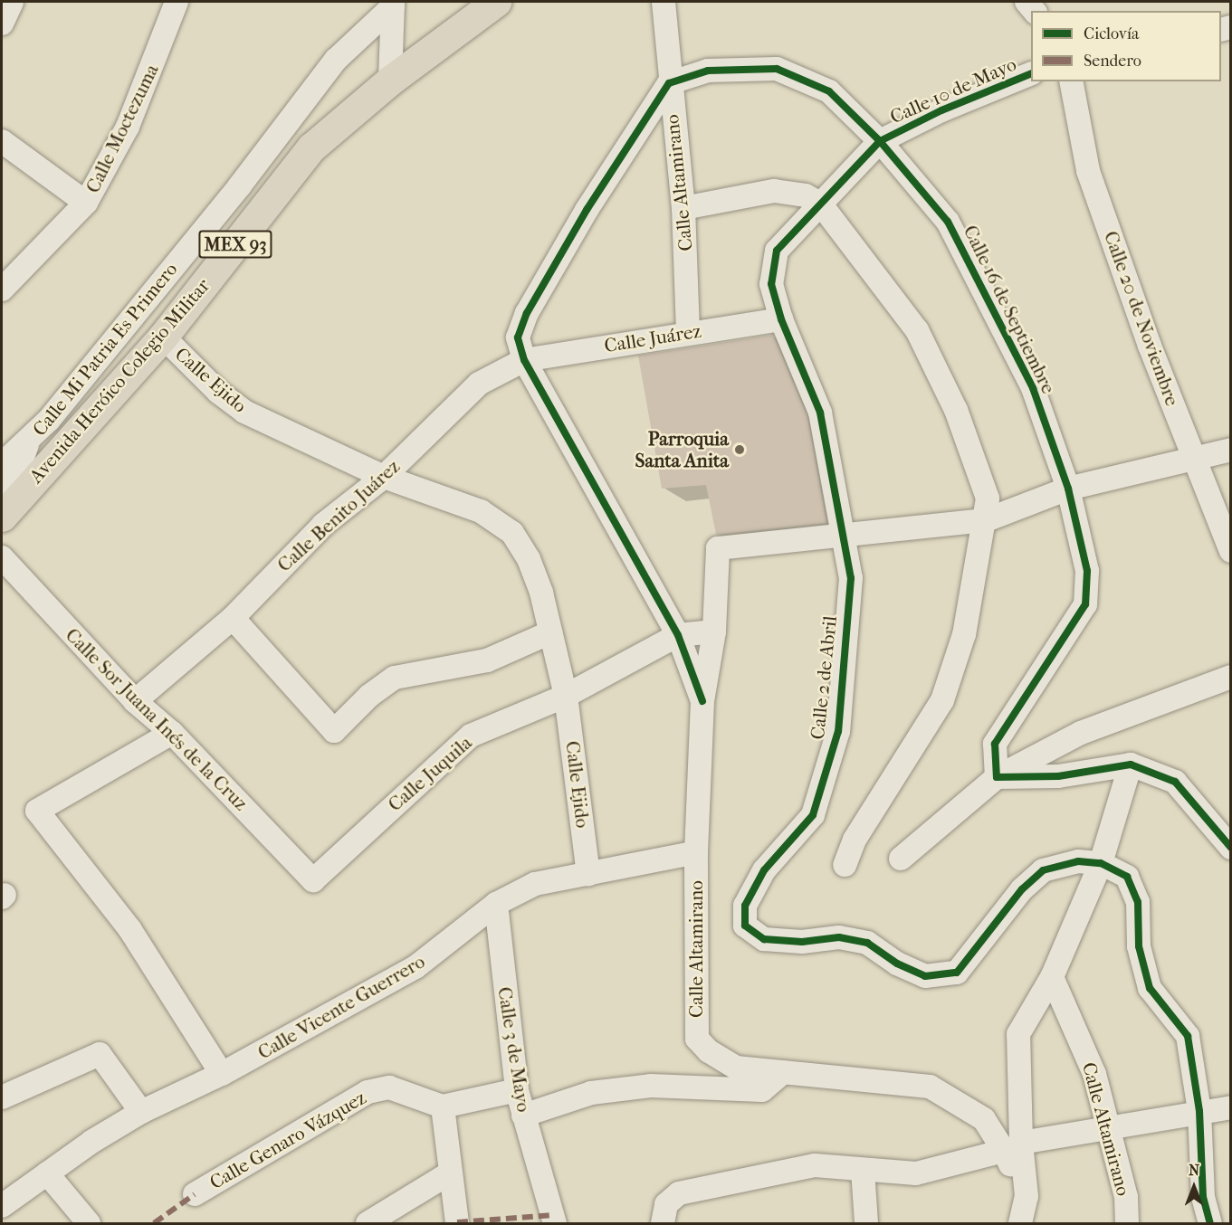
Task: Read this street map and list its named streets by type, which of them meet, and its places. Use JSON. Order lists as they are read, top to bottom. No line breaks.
{"streets":{"main road":["MEX 93","Avenida Heróico Colegio Militar"],"street":["Calle 10 de Mayo","Calle Moctezuma","Calle Altamirano","Calle 16 de Septiembre","Calle 20 de Noviembre","Calle Juárez","Calle Mi Patria Es Primero","Calle Ejido","Calle Benito Juárez","Calle 2 de Abril","Calle Sor Juana Inés de la Cruz","Calle Juquila","Calle Vicente Guerrero","Calle 3 de Mayo","Calle Genaro Vázquez"]},"crossings":[["Calle 10 de Mayo","Calle 16 de Septiembre"],["Calle 10 de Mayo","Calle Juárez"],["Calle 10 de Mayo","Calle 2 de Abril"],["Calle Altamirano","Calle 16 de Septiembre"],["Calle Altamirano","Calle Juárez"],["Calle Altamirano","Calle 2 de Abril"],["Calle Altamirano","Calle Vicente Guerrero"],["Calle Juárez","Calle Benito Juárez"],["Calle Juárez","Calle 2 de Abril"],["Calle Ejido","Avenida Heróico Colegio Militar"],["Calle Ejido","Calle Benito Juárez"],["Calle Ejido","Calle Juquila"],["Calle Ejido","Calle Vicente Guerrero"],["Calle Benito Juárez","Calle Sor Juana Inés de la Cruz"],["Calle Sor Juana Inés de la Cruz","Calle Juquila"],["Calle Vicente Guerrero","Calle 3 de Mayo"]],"places":["Parroquia Santa Anita"],"legend":["Ciclovía","Sendero"],"north":"top"}
